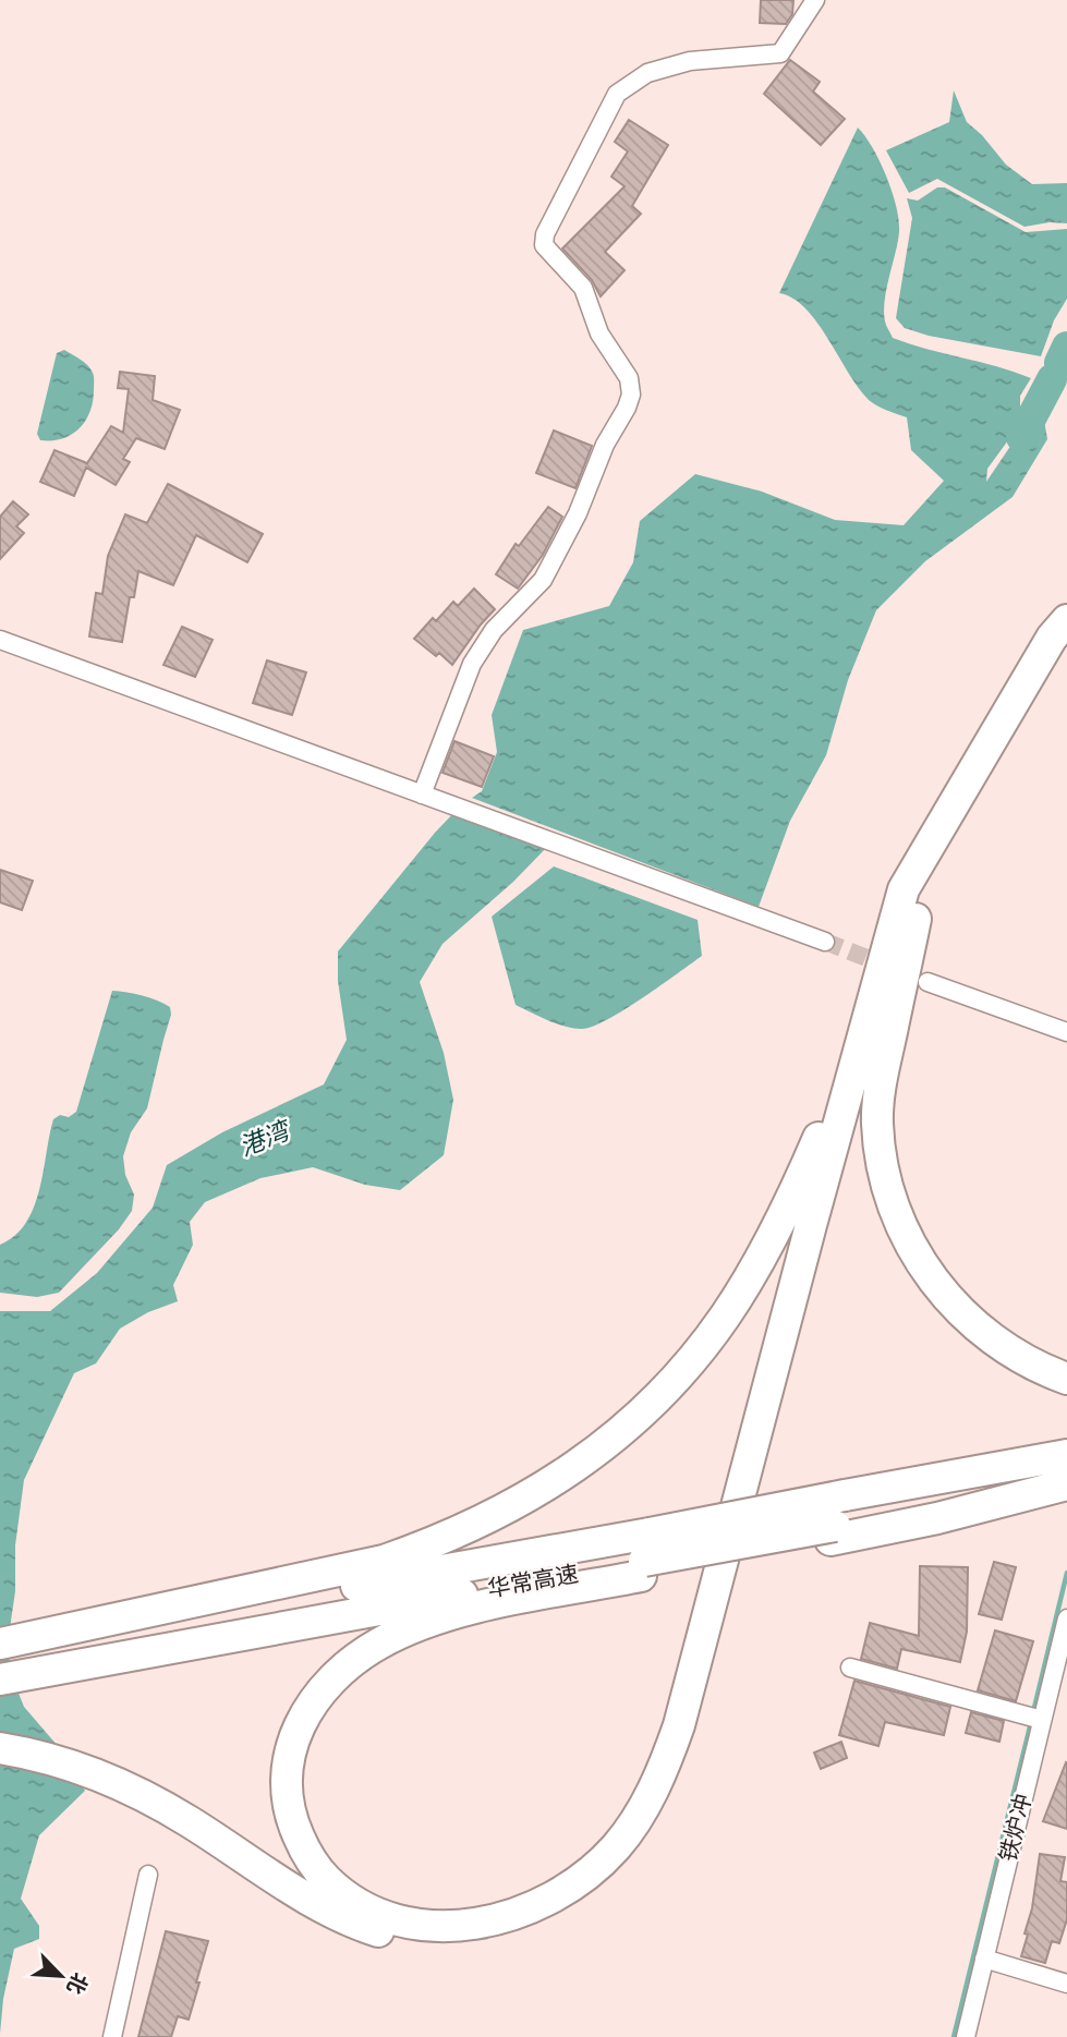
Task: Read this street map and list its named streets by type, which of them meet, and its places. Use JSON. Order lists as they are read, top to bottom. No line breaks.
{"streets":{"highway":["华常高速"],"street":["铁炉冲"]},"water":["港湾"],"north":"bottom right"}
